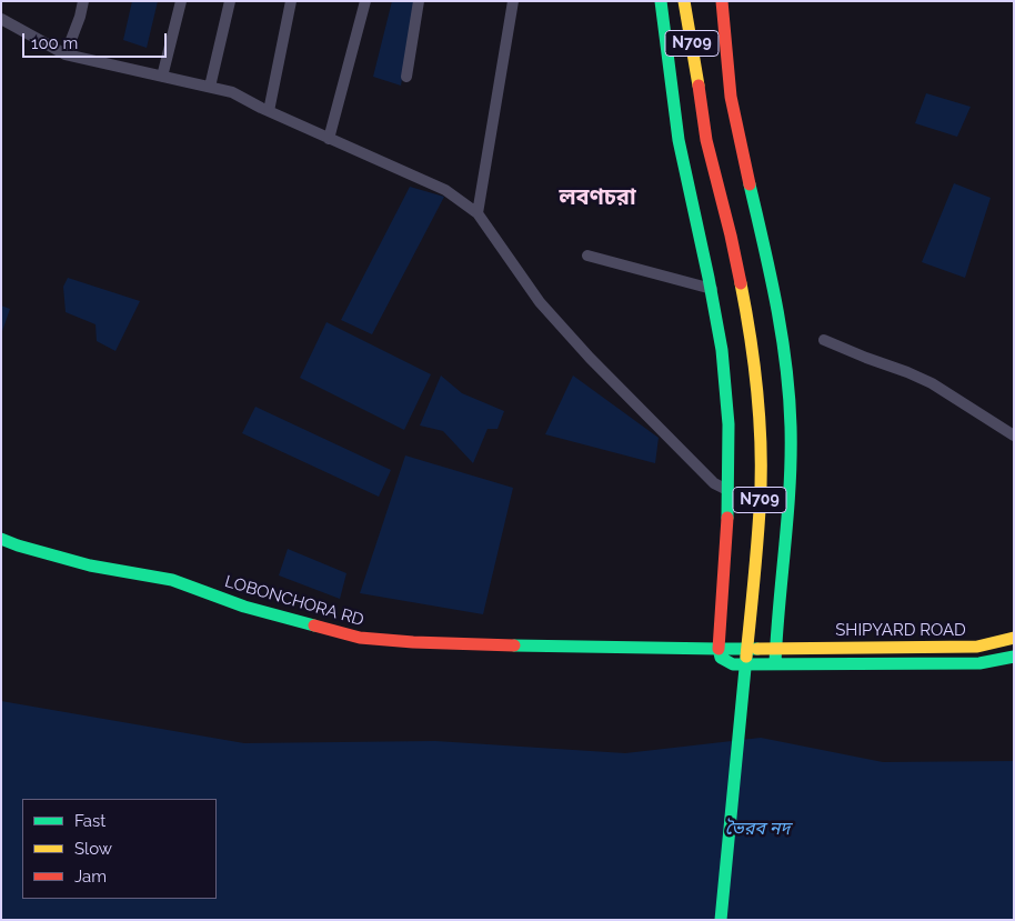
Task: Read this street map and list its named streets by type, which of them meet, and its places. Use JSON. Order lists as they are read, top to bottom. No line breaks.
{"streets":{"main road":["N709","LOBONCHORA RD","SHIPYARD ROAD"]},"crossings":[["LOBONCHORA RD","SHIPYARD ROAD"]],"districts":["লবণচরা"],"water":["ভৈরব নদ"],"legend":["Fast","Slow","Jam"],"scale_bar":"100 m"}
